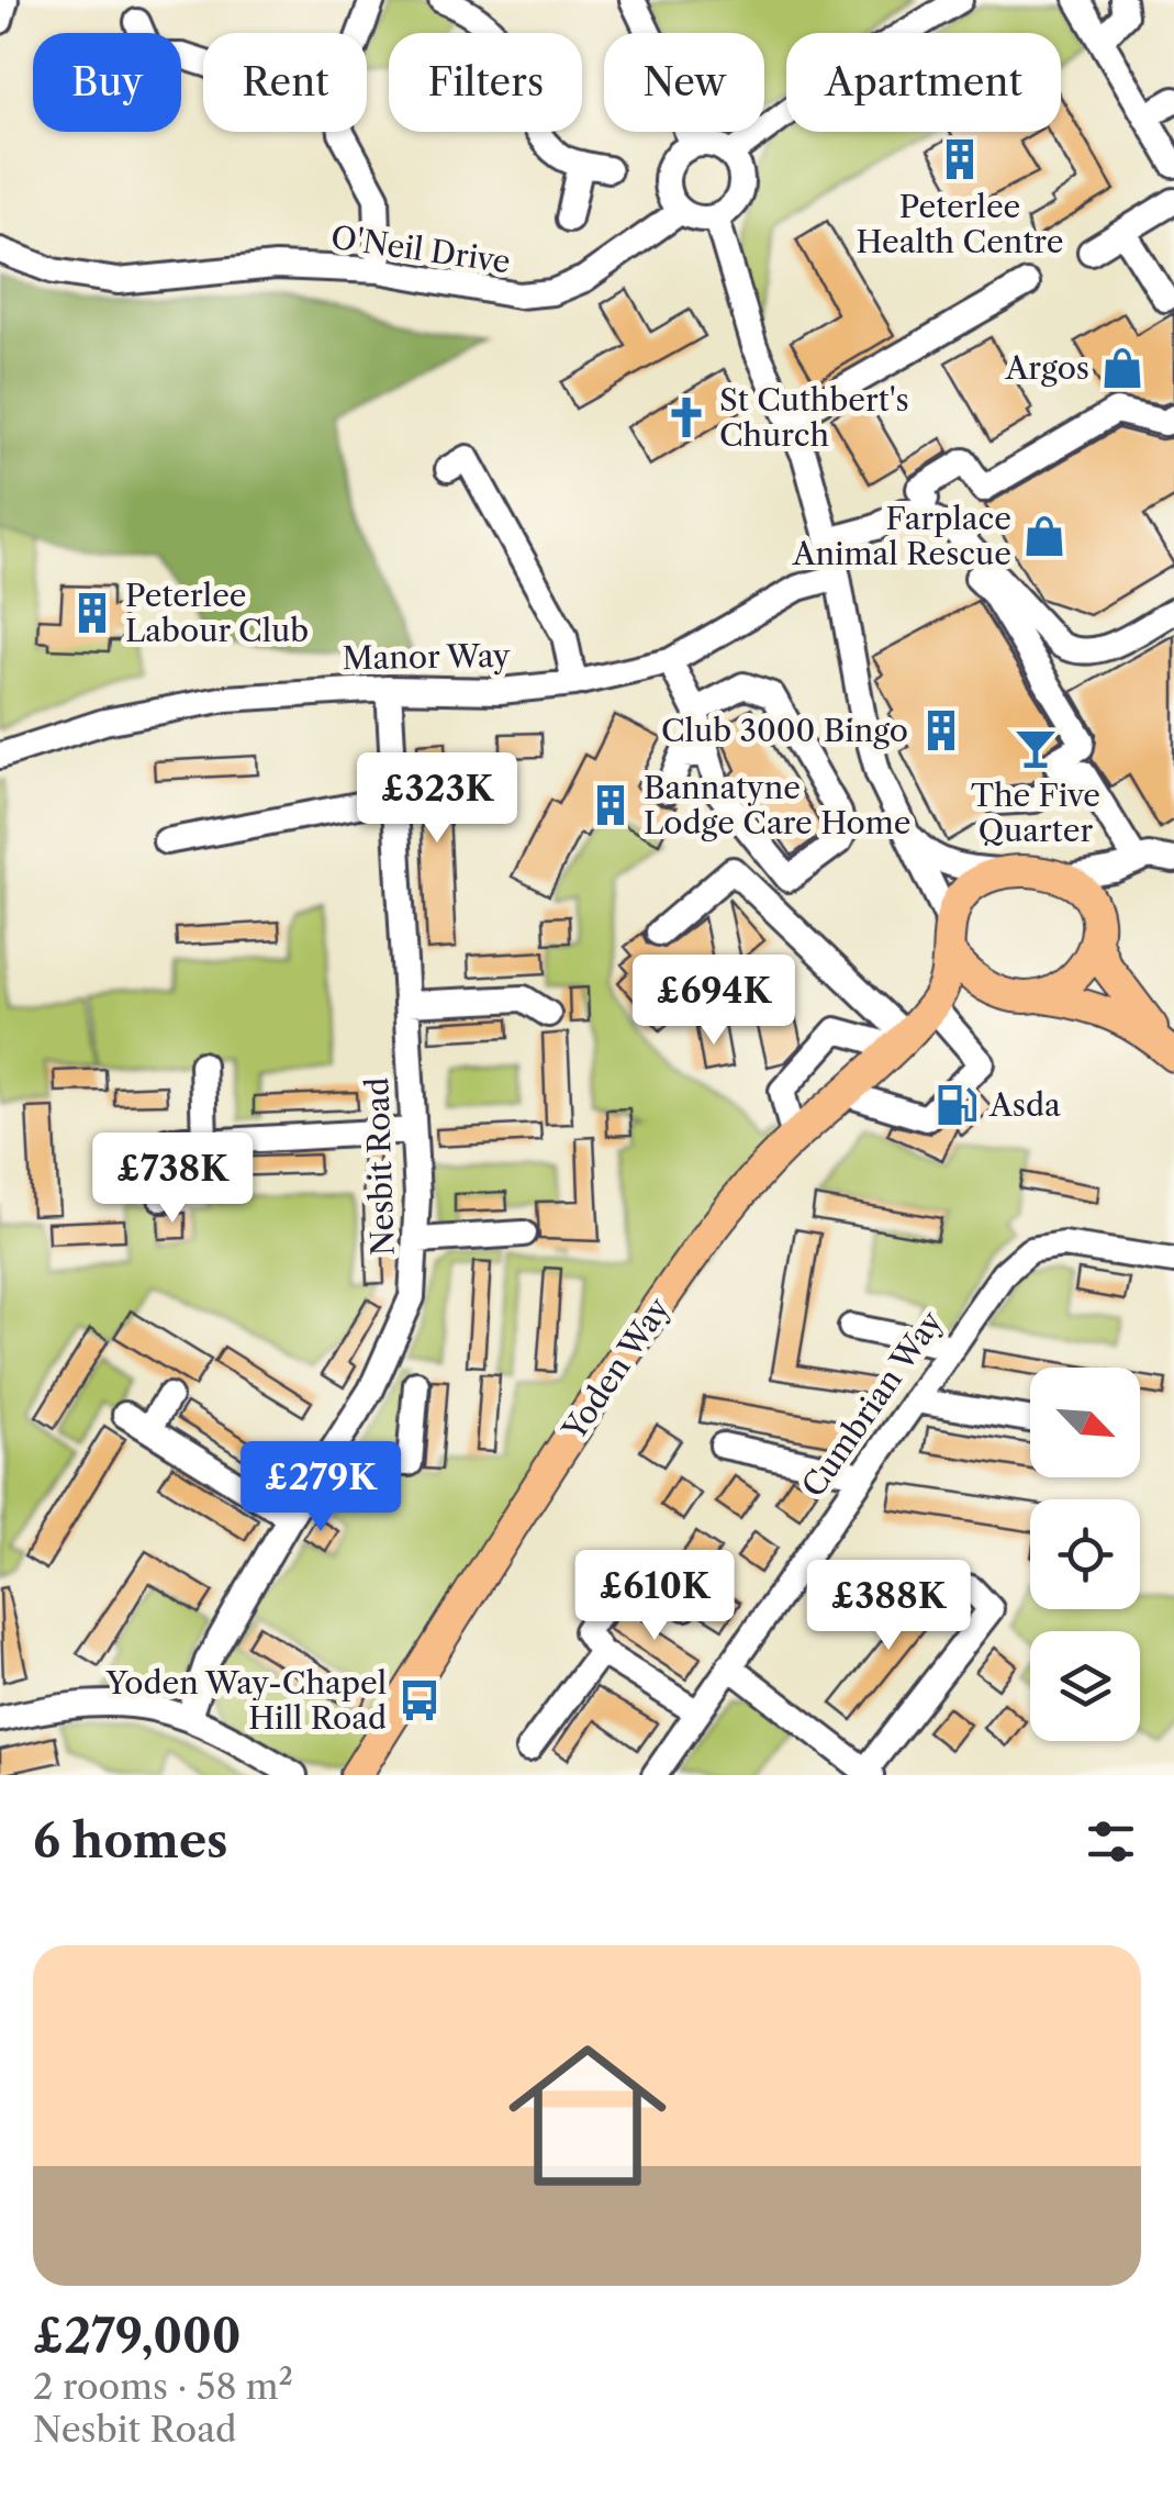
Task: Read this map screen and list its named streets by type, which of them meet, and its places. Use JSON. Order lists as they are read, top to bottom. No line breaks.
{"streets":{"main road":["Yoden Way"],"street":["O'Neil Drive","Manor Way","Nesbit Road","Cumbrian Way"]},"crossings":[["Manor Way","Nesbit Road"]],"places":{"building":["Peterlee Health Centre","Peterlee Labour Club","Club 3000 Bingo","Bannatyne Lodge Care Home"],"shop":["Argos","Farplace Animal Rescue"],"church":["St Cuthbert's Church"],"bar":["The Five Quarter"],"fuel station":["Asda"],"bus stop":["Yoden Way-Chapel Hill Road"]},"north":"bottom right","page":{"chip":["Buy","Rent","Filters","New","Apartment"],"price":["£323K","£694K","£738K","£279K","£610K","£388K"],"heading":"6 homes","list":[{"name":"£279,000","note":"2 rooms · 58 m² · Nesbit Road"}]}}
